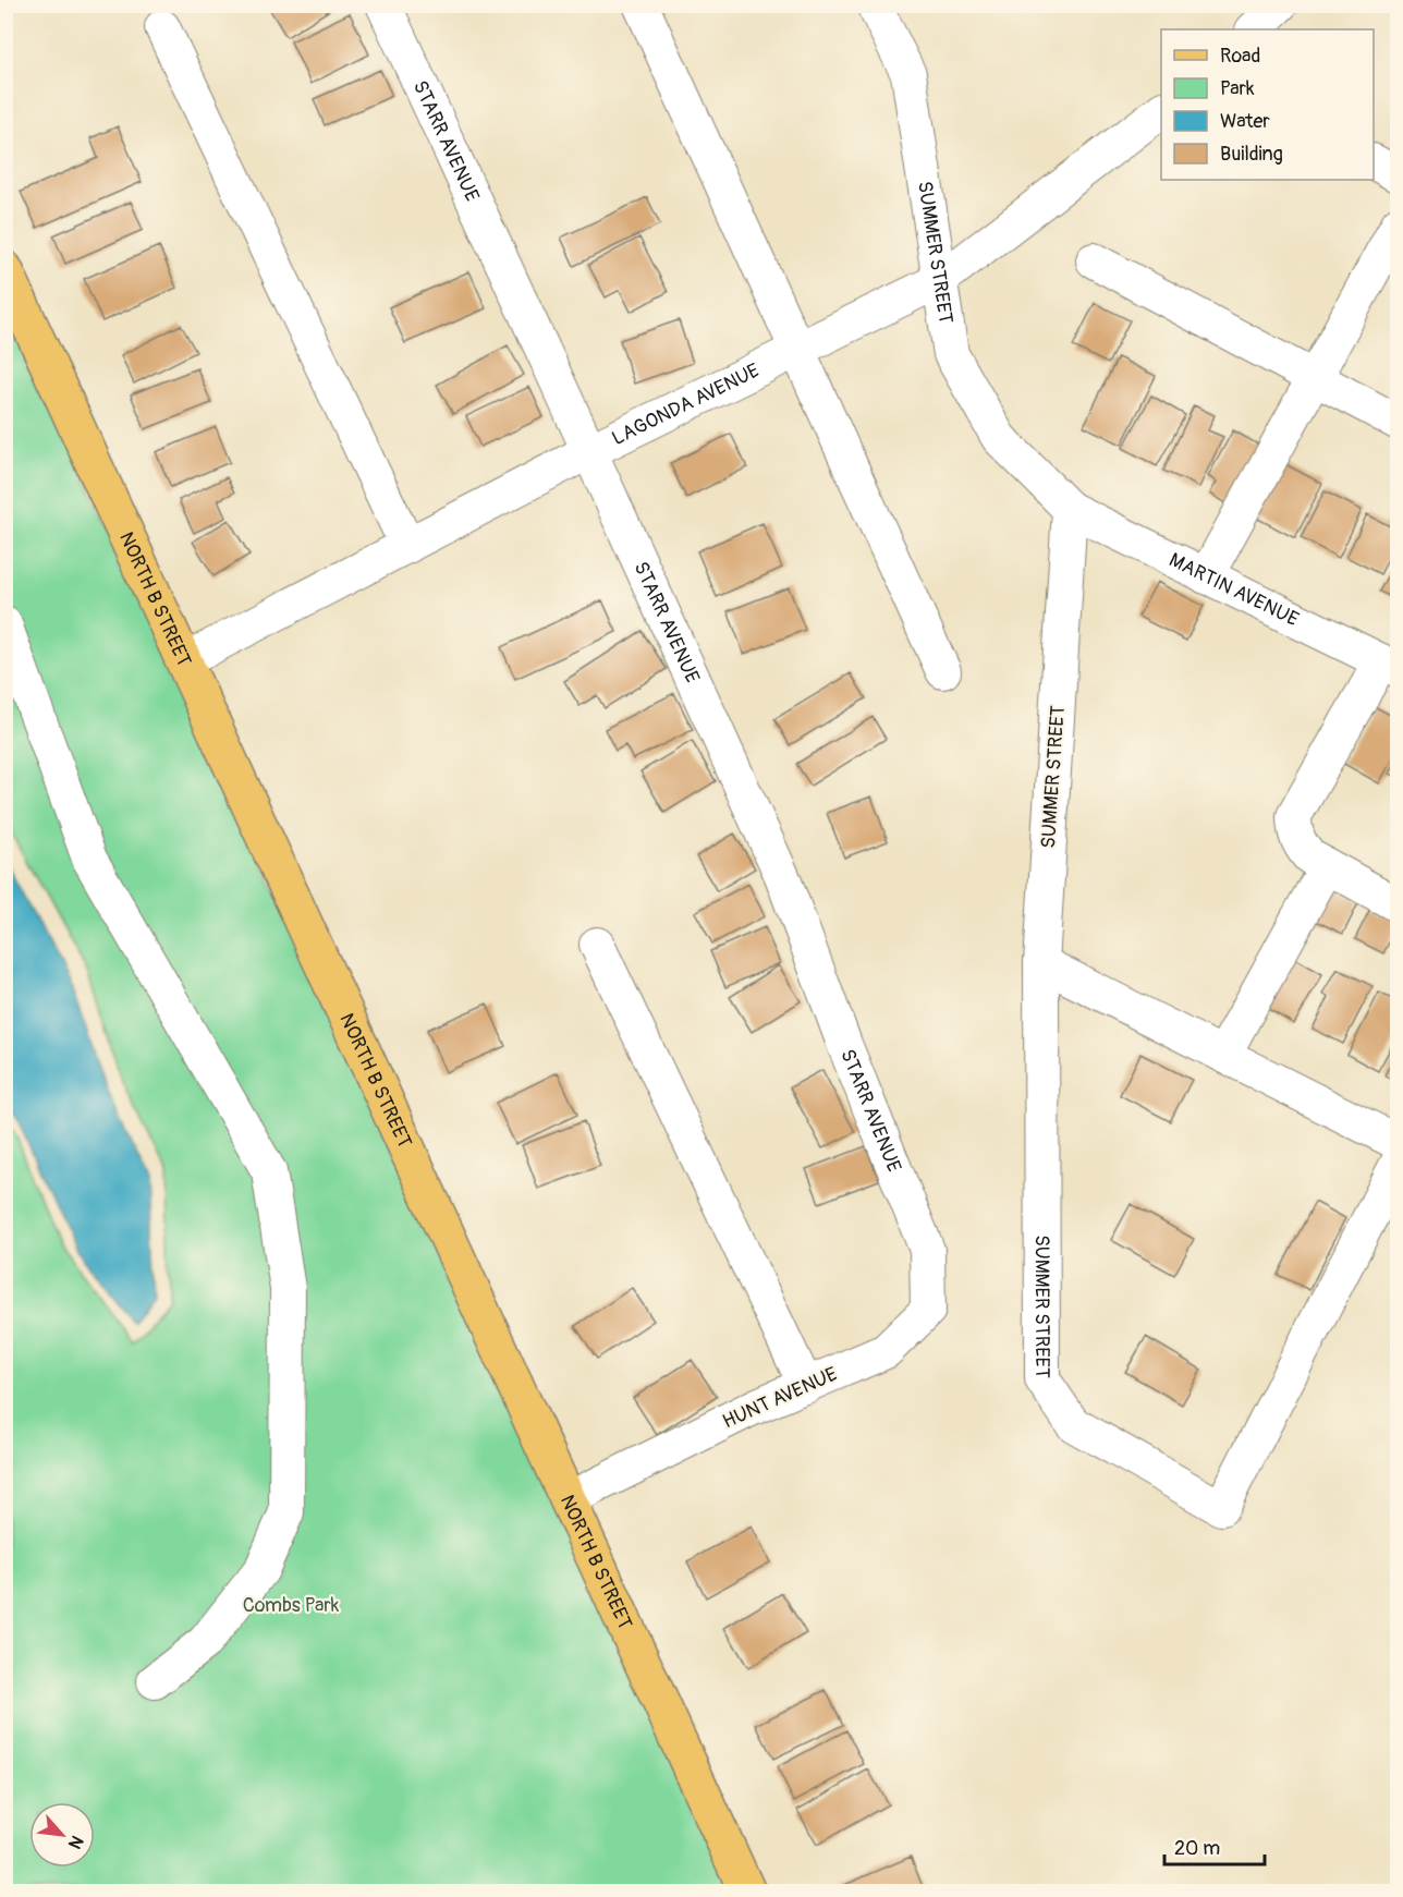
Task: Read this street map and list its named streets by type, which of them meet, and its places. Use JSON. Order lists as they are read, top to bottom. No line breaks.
{"streets":{"main road":["NORTH B STREET"],"street":["STARR AVENUE","SUMMER STREET","LAGONDA AVENUE","MARTIN AVENUE","HUNT AVENUE"]},"crossings":[["STARR AVENUE","LAGONDA AVENUE"],["STARR AVENUE","HUNT AVENUE"],["SUMMER STREET","LAGONDA AVENUE"],["SUMMER STREET","MARTIN AVENUE"],["LAGONDA AVENUE","NORTH B STREET"],["NORTH B STREET","HUNT AVENUE"]],"parks":["Combs Park"],"legend":["Road","Park","Water","Building"],"scale_bar":"20 m","north":"bottom right"}
